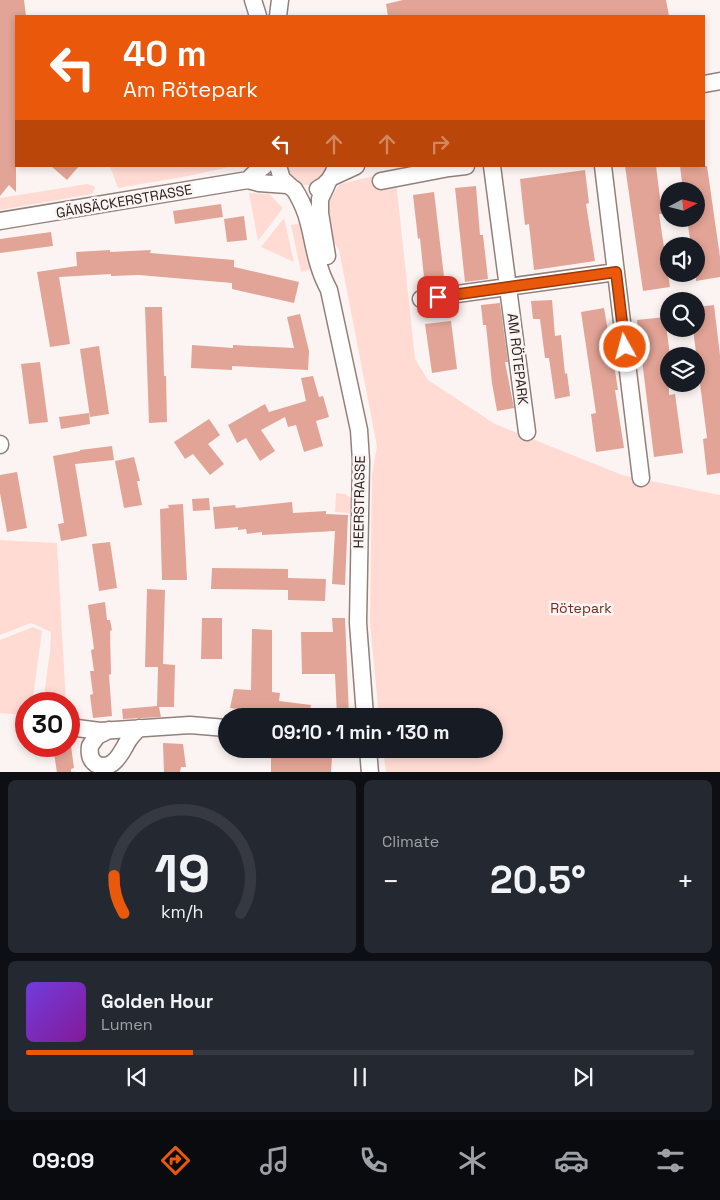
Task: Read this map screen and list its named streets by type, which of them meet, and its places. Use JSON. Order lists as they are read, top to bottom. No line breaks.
{"streets":{"street":["GÄNSÄCKERSTRASSE","AM RÖTEPARK","HEERSTRASSE"]},"crossings":[["GÄNSÄCKERSTRASSE","HEERSTRASSE"]],"parks":["Rötepark"],"north":"right","page":{"turn":["40 m","Am Rötepark"],"limit":"30","trip":"09:10 · 1 min · 130 m","tile":"Climate","heat":["−","20.5°","+"],"song":["Golden Hour","Lumen"],"tabs":"09:09","gauge":["19","km/h"]}}
